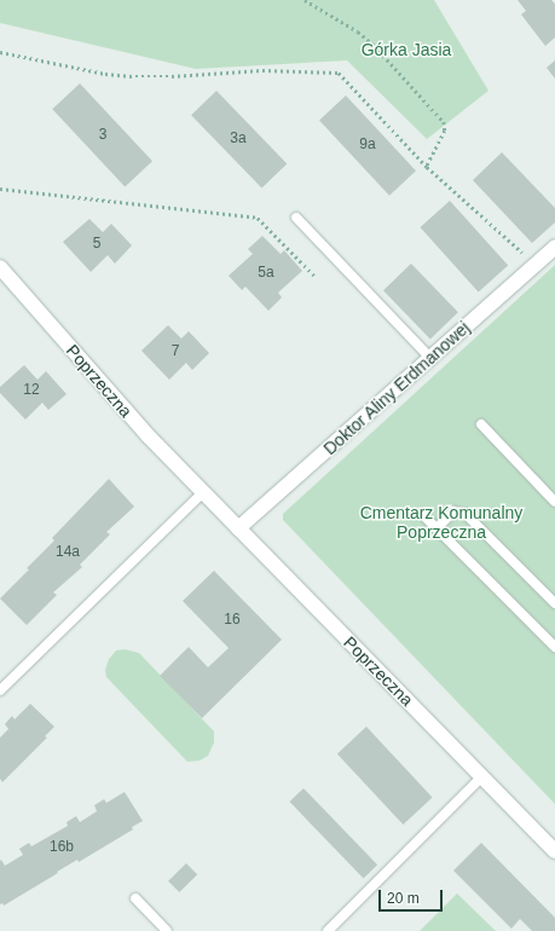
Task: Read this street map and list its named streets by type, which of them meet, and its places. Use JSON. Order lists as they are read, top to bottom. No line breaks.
{"streets":{"street":["Poprzeczna","Doktor Aliny Erdmanowej"]},"crossings":[["Poprzeczna","Doktor Aliny Erdmanowej"]],"parks":["Górka Jasia","Cmentarz Komunalny Poprzeczna"],"house_numbers":["3","3a","9a","5","5a","7","12","14a","16","16b"],"scale_bar":"20 m"}
